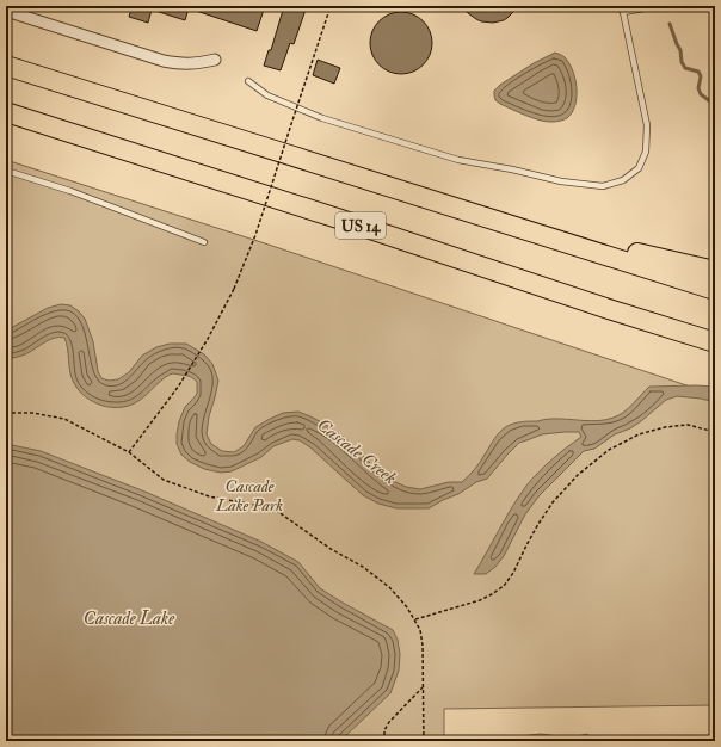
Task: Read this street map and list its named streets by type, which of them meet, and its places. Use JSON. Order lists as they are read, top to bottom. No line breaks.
{"streets":{"highway":["US 14"]},"water":["Cascade Creek","Cascade Lake"],"parks":["Cascade Lake Park"]}
